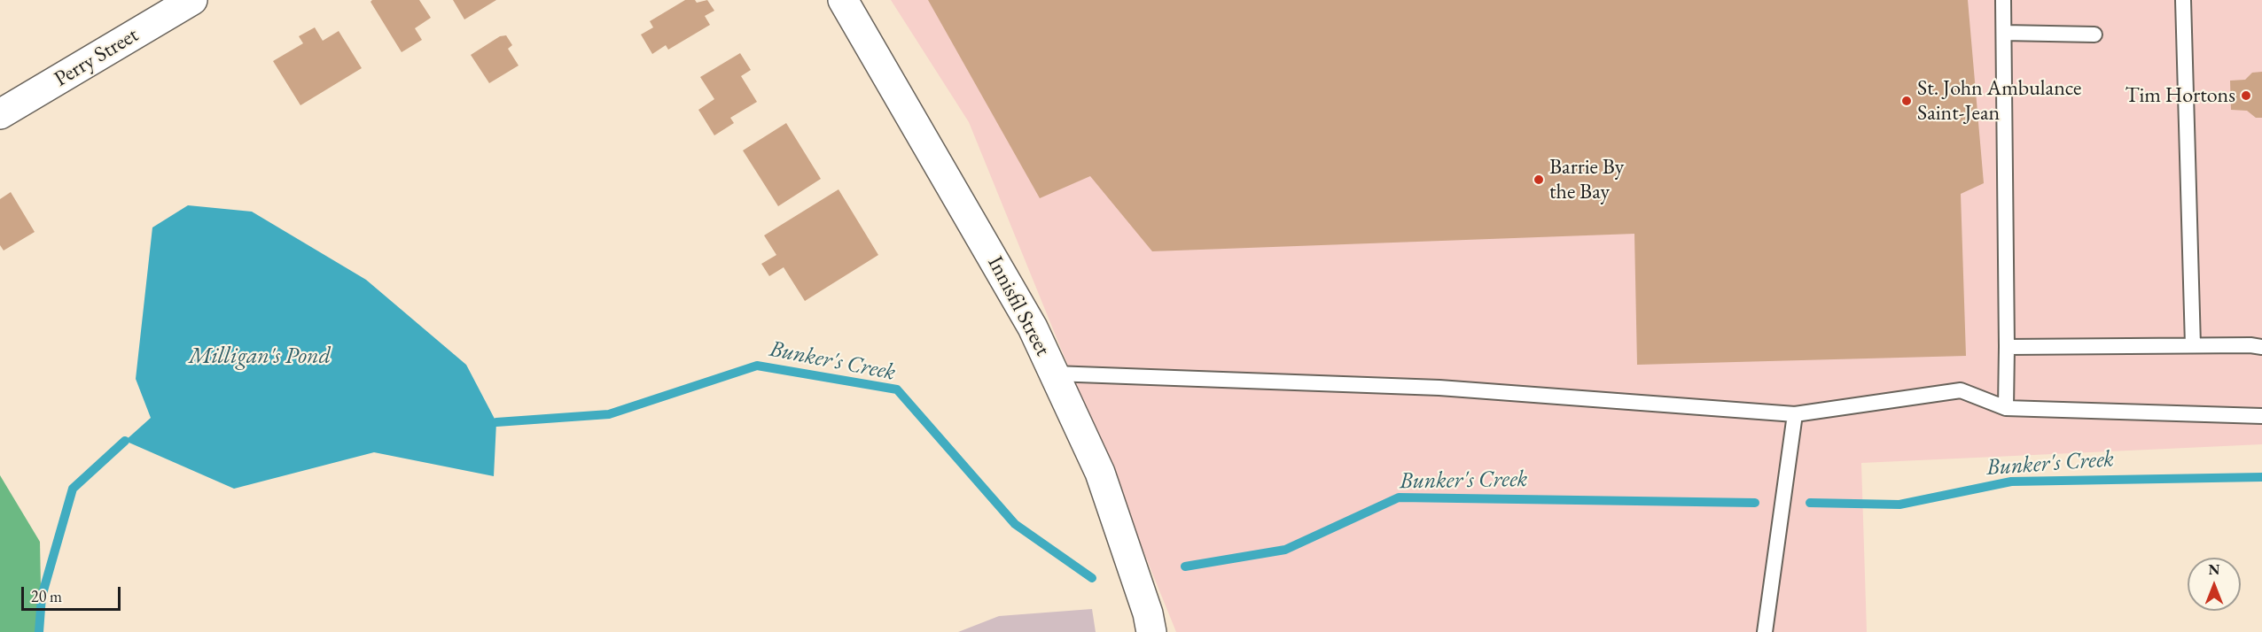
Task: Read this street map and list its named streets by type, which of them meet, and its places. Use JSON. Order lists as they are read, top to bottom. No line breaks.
{"streets":{"street":["Perry Street","Innisfil Street"]},"water":["Milligan's Pond","Bunker's Creek"],"places":["Tim Hortons","St. John Ambulance Saint-Jean","Barrie By the Bay"],"scale_bar":"20 m","north":"top"}
